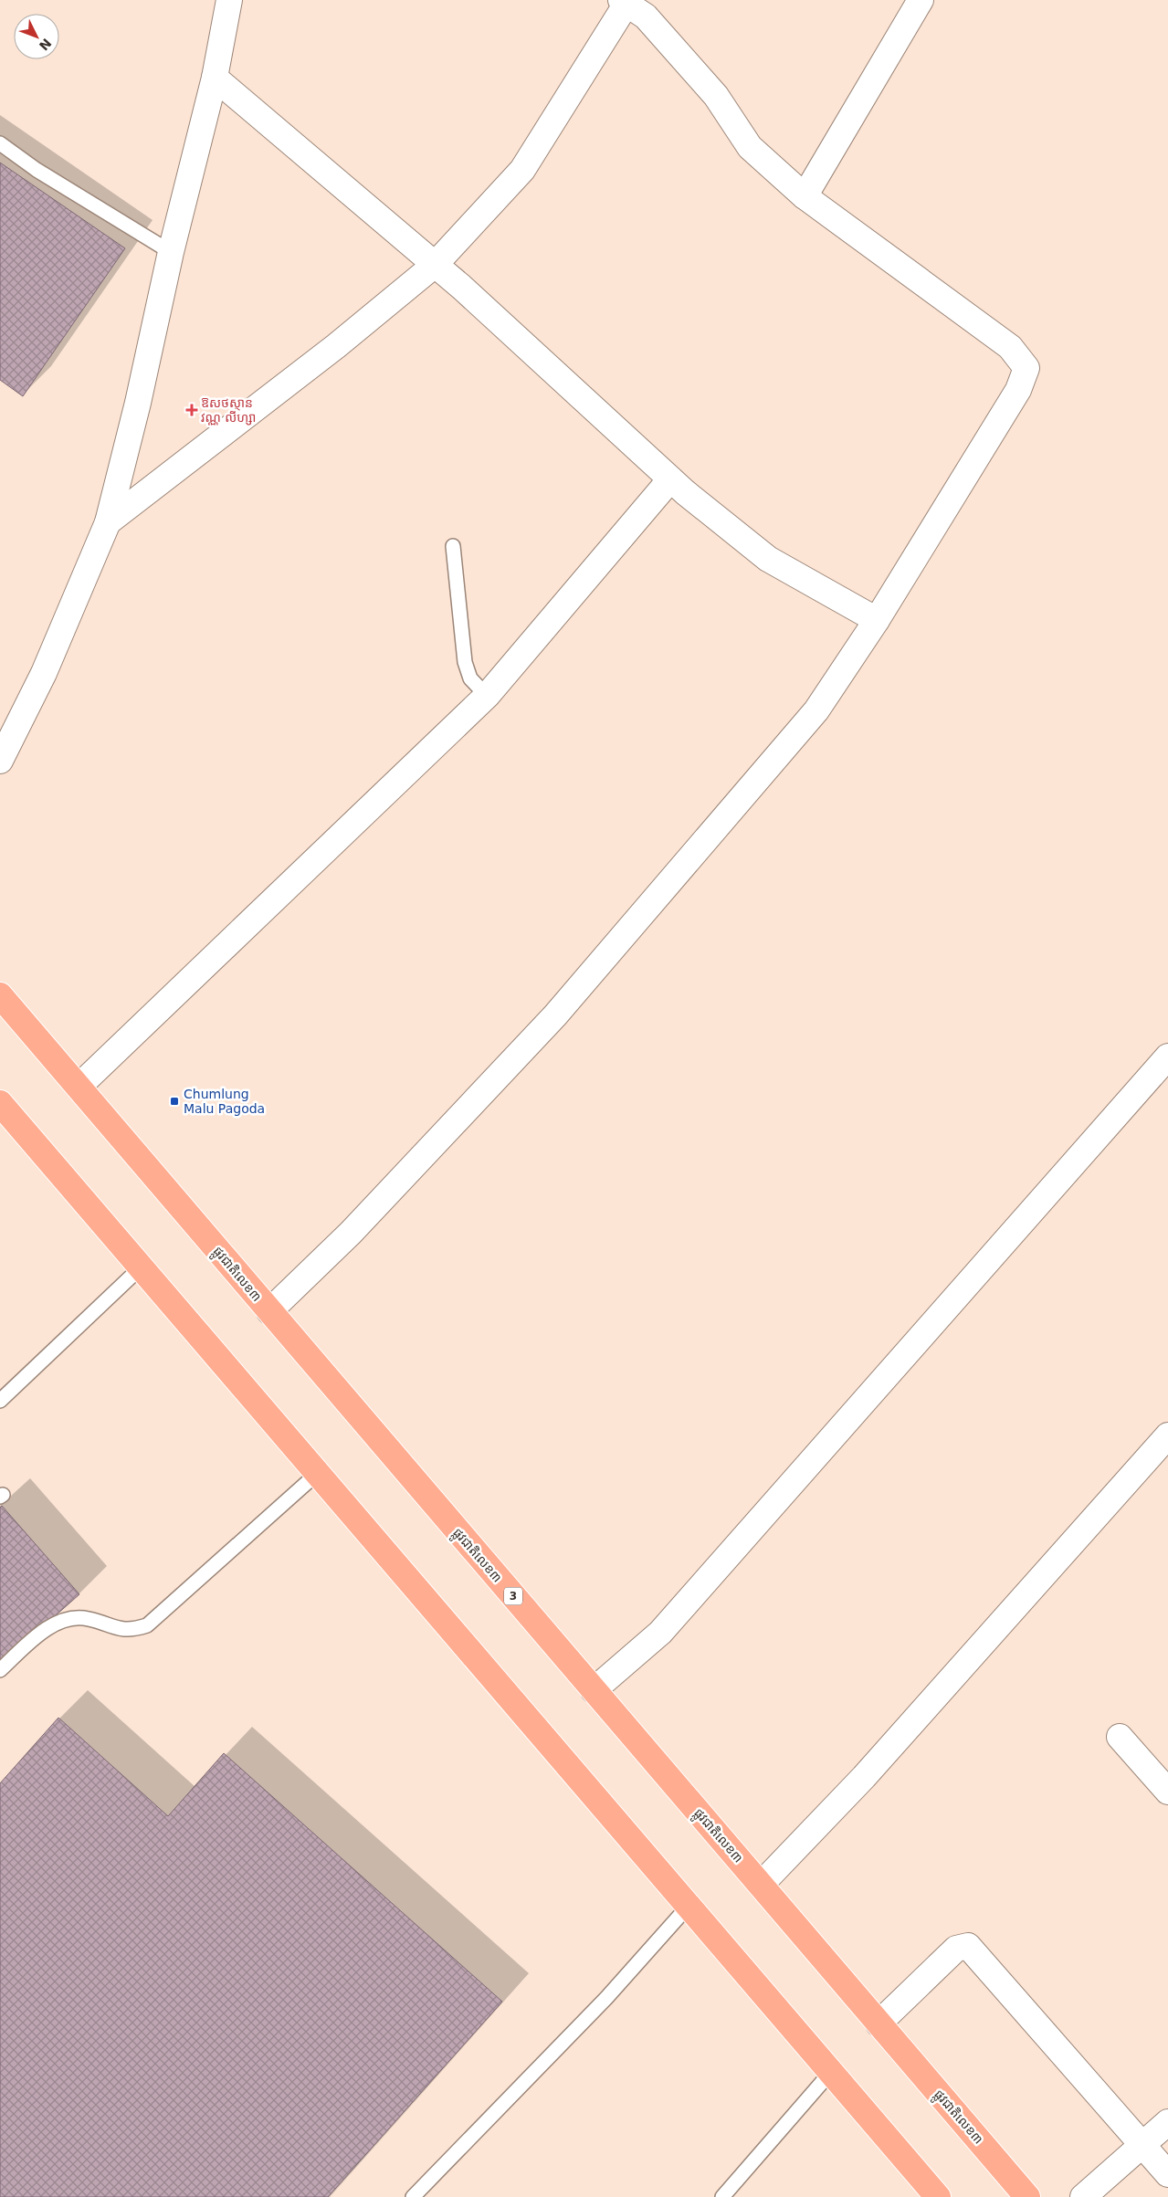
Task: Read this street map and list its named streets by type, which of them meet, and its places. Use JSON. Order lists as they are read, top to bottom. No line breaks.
{"streets":{"highway":["ផ្លូវជាតិលេខ៣","3"]},"places":{"health":["ឱសថស្ថាន វណ្ណ លីហ្សា"],"transit":["Chumlung Malu Pagoda"]},"north":"bottom right"}
